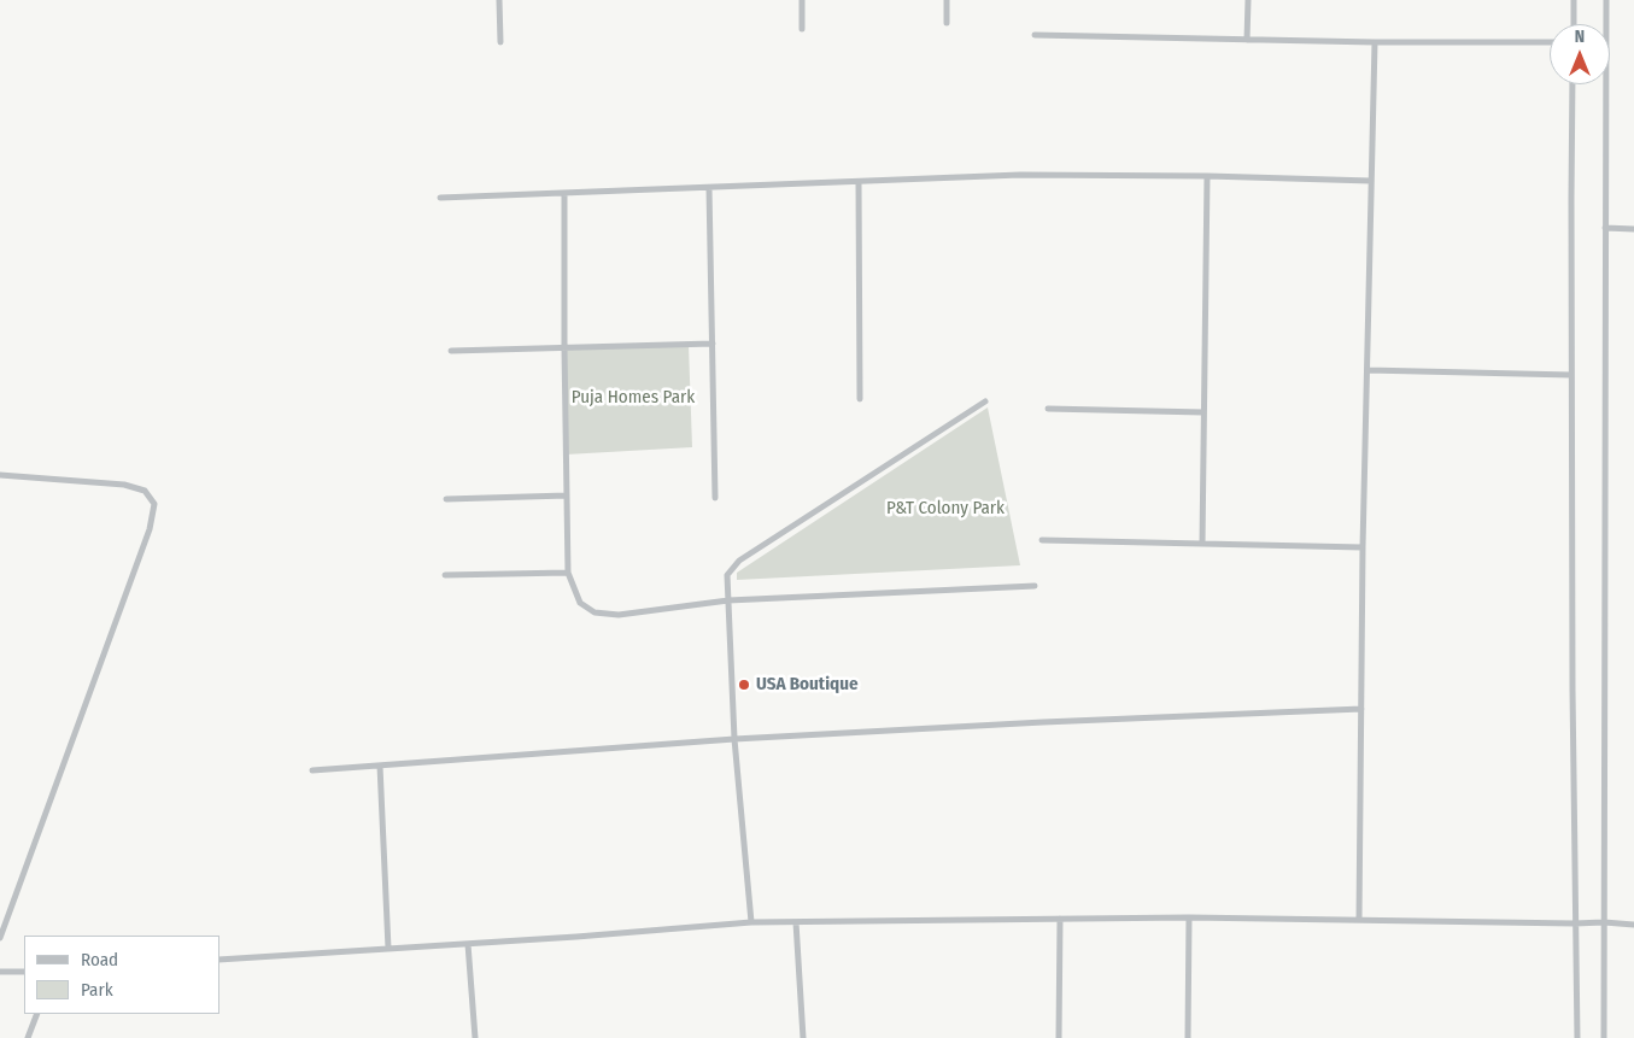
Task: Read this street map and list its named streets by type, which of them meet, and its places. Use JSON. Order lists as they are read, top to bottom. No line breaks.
{"parks":["Puja Homes Park","P&T Colony Park"],"places":["USA Boutique"],"legend":["Road","Park"],"north":"top"}
